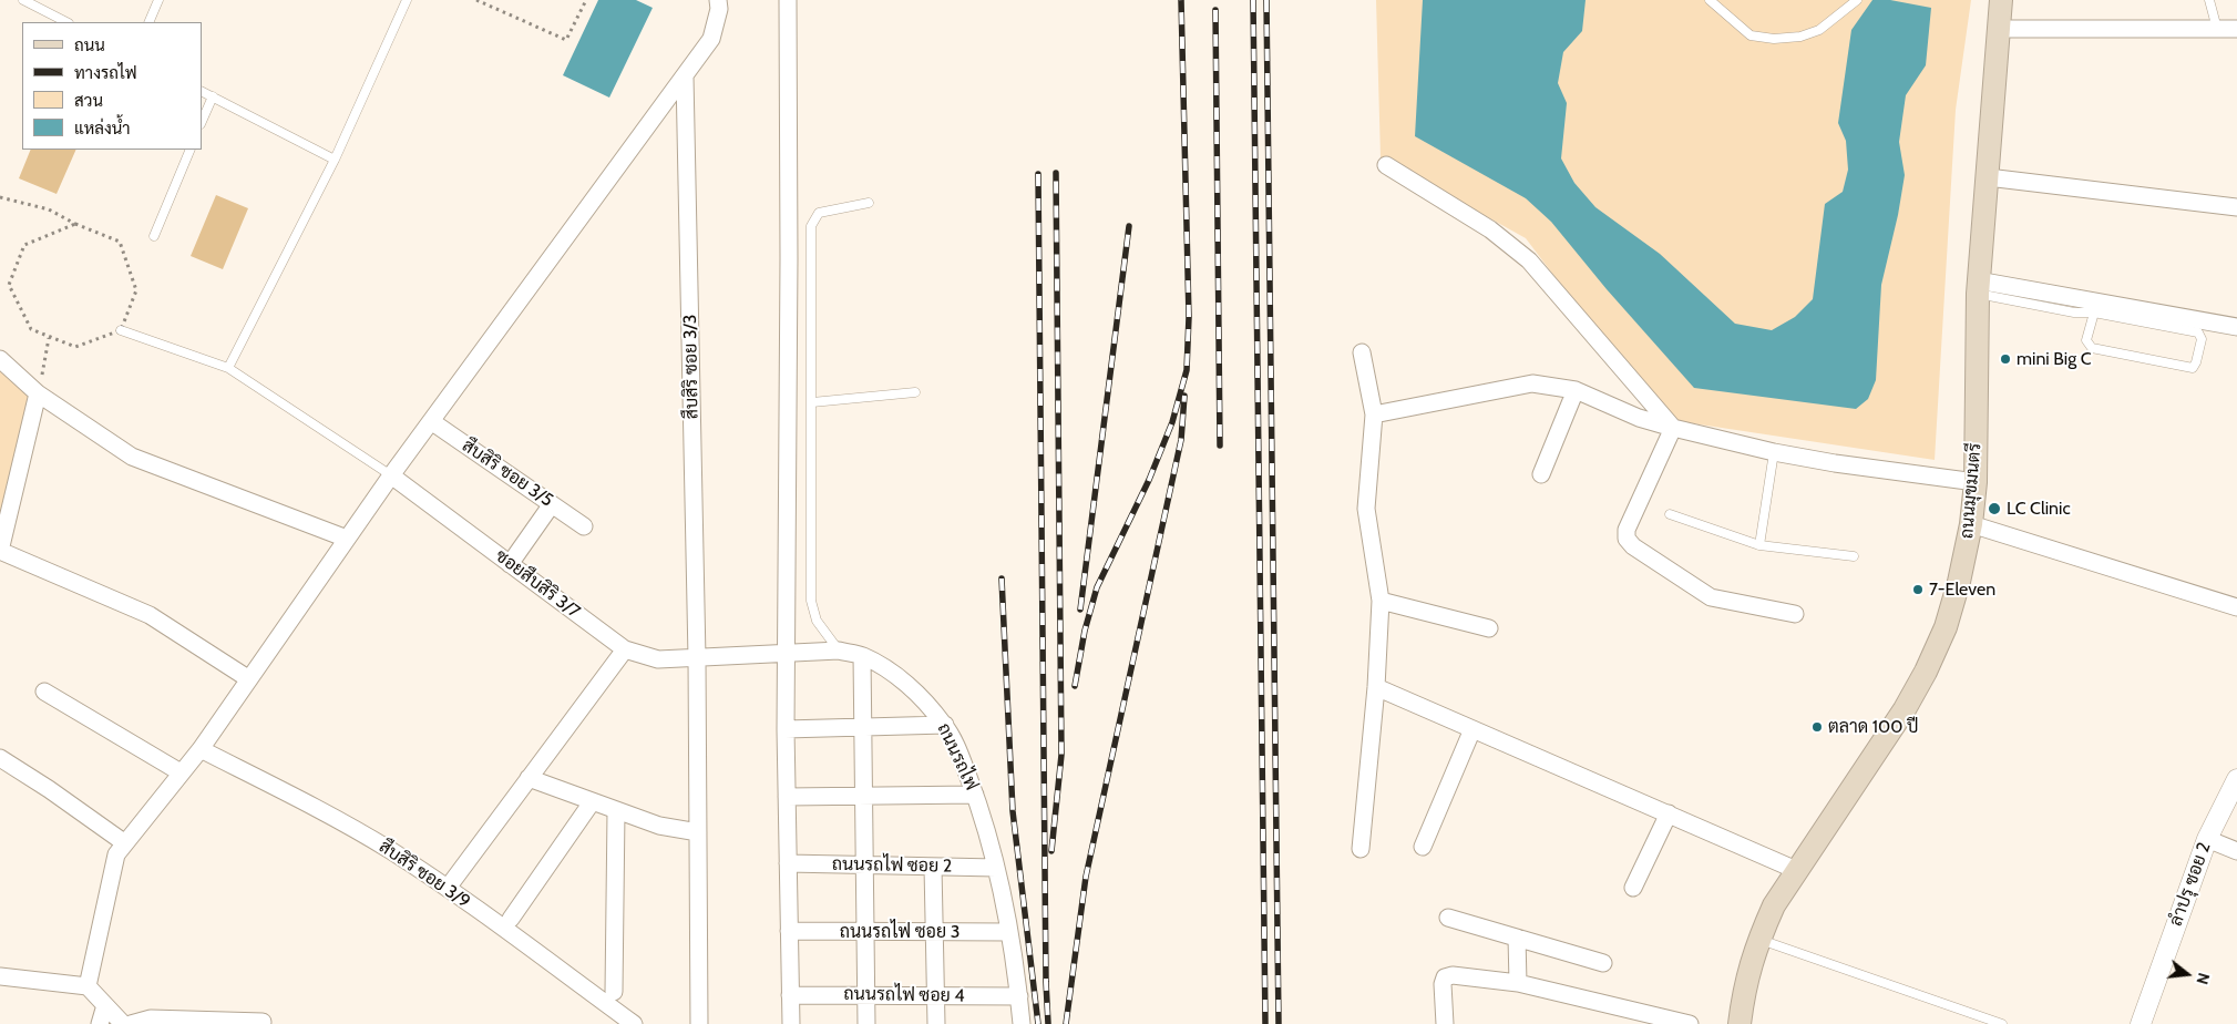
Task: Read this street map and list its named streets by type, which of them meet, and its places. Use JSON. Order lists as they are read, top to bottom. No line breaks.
{"streets":{"main road":["ถนนมุขมนตรี"],"street":["สืบสิริ ซอย 3/3","สืบสิริ ซอย 3/5","ซอยสืบสิริ 3/7","ถนนรถไฟ","ถนนรถไฟ ซอย 2","สืบสิริ ซอย 3/9","ลำปรุ ซอย 2","ถนนรถไฟ ซอย 3","ถนนรถไฟ ซอย 4"]},"crossings":[["สืบสิริ ซอย 3/3","ซอยสืบสิริ 3/7"],["สืบสิริ ซอย 3/3","ถนนรถไฟ"],["ซอยสืบสิริ 3/7","ถนนรถไฟ"],["ถนนรถไฟ","ถนนรถไฟ ซอย 2"],["ถนนรถไฟ","ถนนรถไฟ ซอย 3"],["ถนนรถไฟ","ถนนรถไฟ ซอย 4"]],"places":["mini Big C","LC Clinic","7-Eleven","ตลาด 100 ปี"],"legend":["ถนน","ทางรถไฟ","สวน","แหล่งน้ำ"],"north":"right"}
